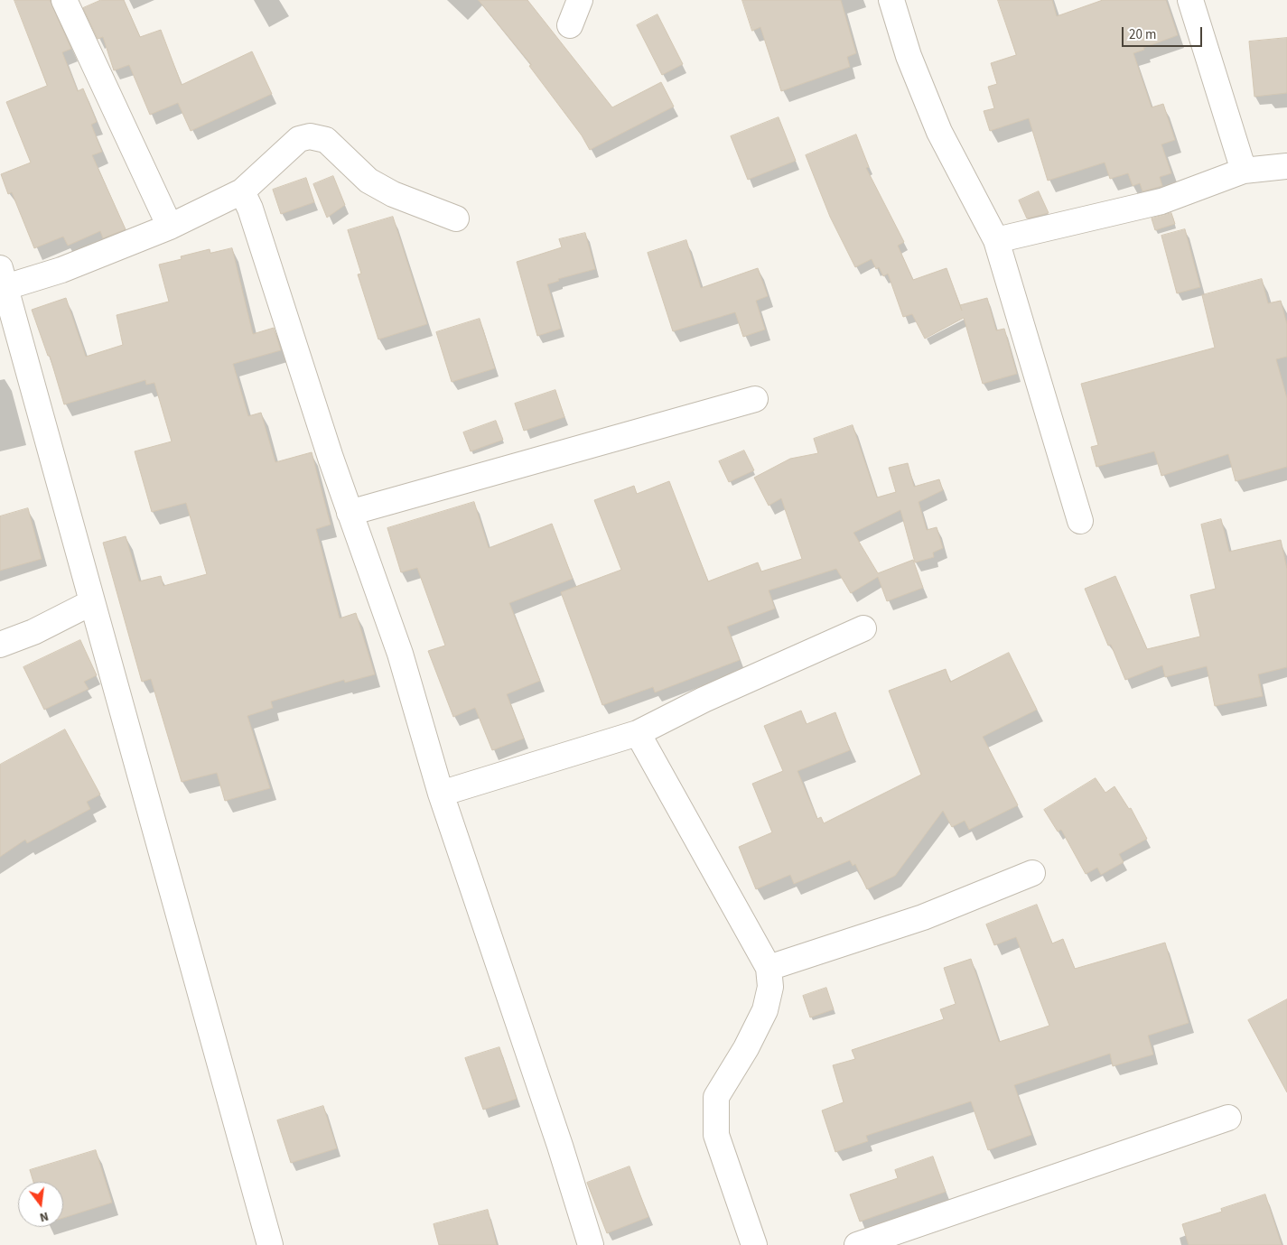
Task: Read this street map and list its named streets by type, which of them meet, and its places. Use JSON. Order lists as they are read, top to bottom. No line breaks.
{"scale_bar":"20 m","north":"bottom"}
